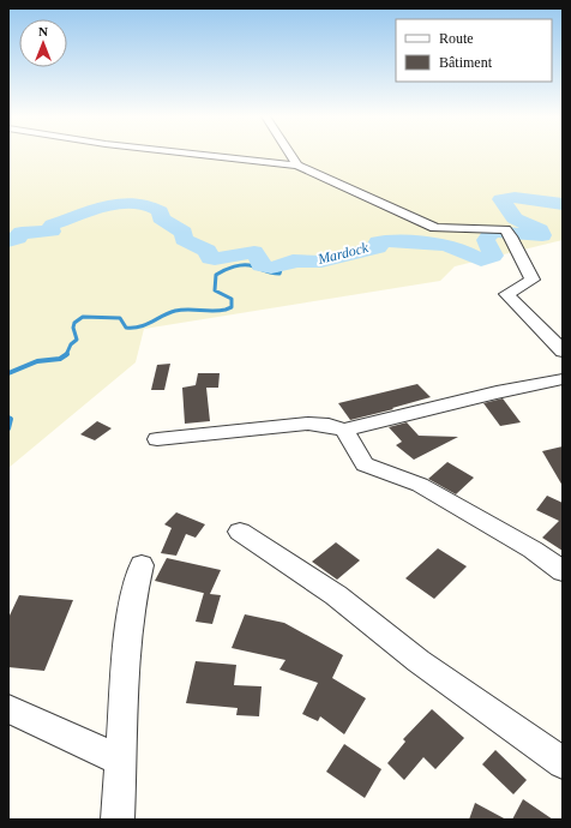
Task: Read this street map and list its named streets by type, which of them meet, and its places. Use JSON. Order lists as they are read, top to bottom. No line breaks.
{"water":["Mardock"],"legend":["Route","Bâtiment"],"north":"top"}
